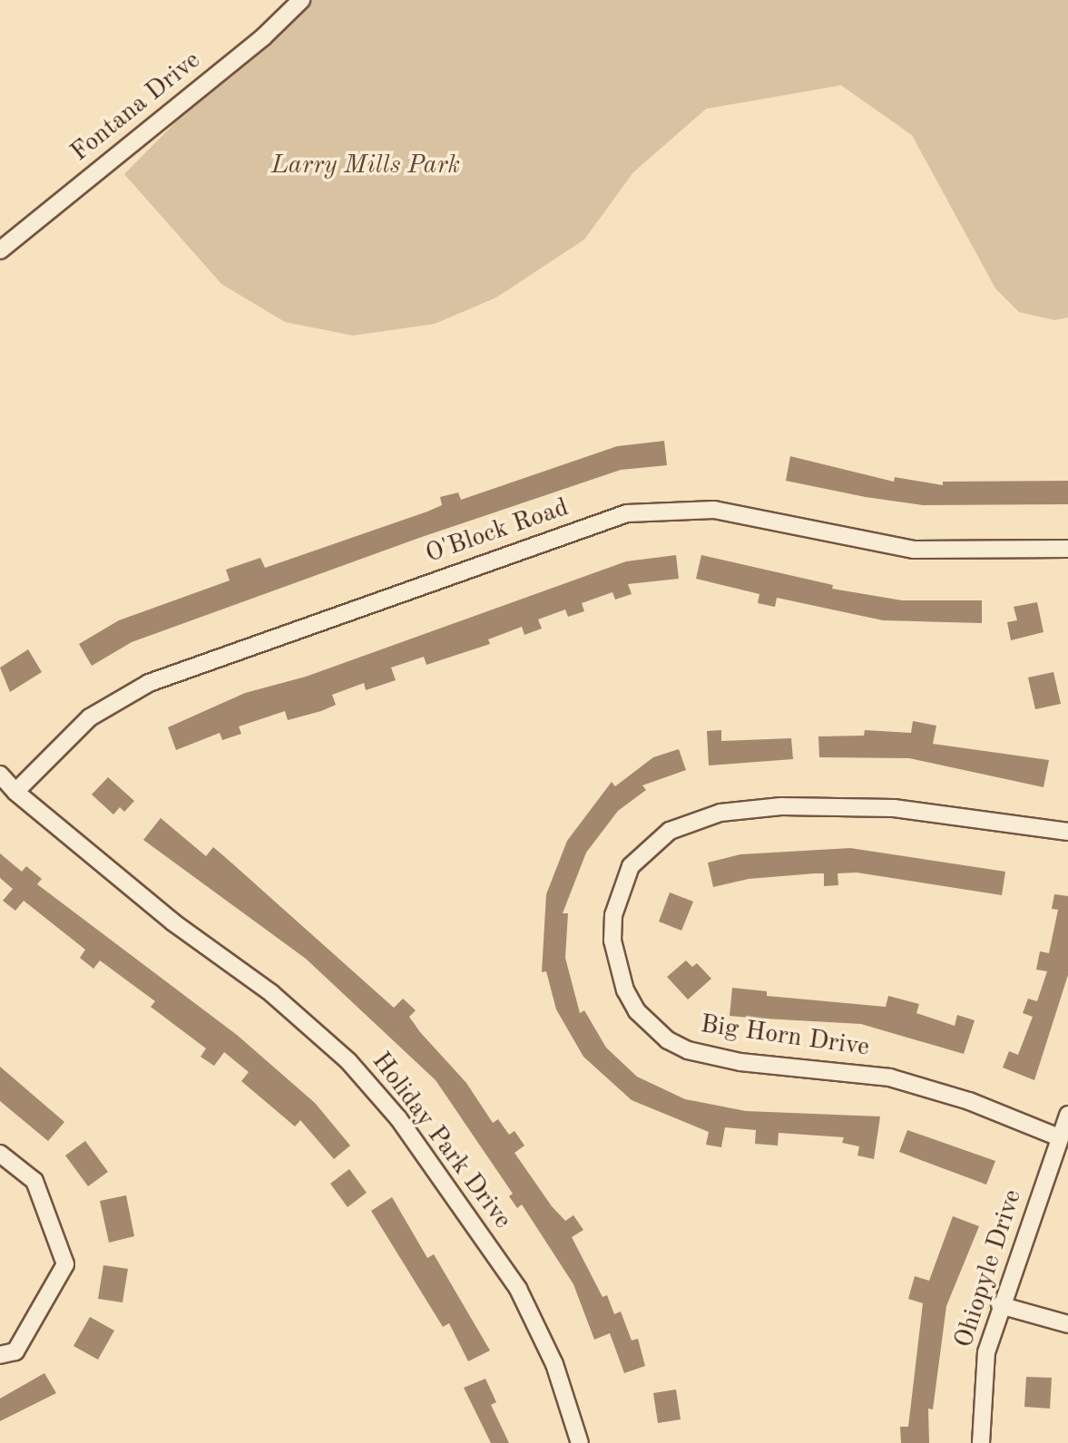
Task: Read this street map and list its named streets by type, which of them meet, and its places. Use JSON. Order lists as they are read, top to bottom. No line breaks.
{"streets":{"street":["Fontana Drive","O'Block Road","Big Horn Drive","Holiday Park Drive","Ohiopyle Drive"]},"crossings":[["O'Block Road","Holiday Park Drive"],["Big Horn Drive","Ohiopyle Drive"]],"parks":["Larry Mills Park"]}
